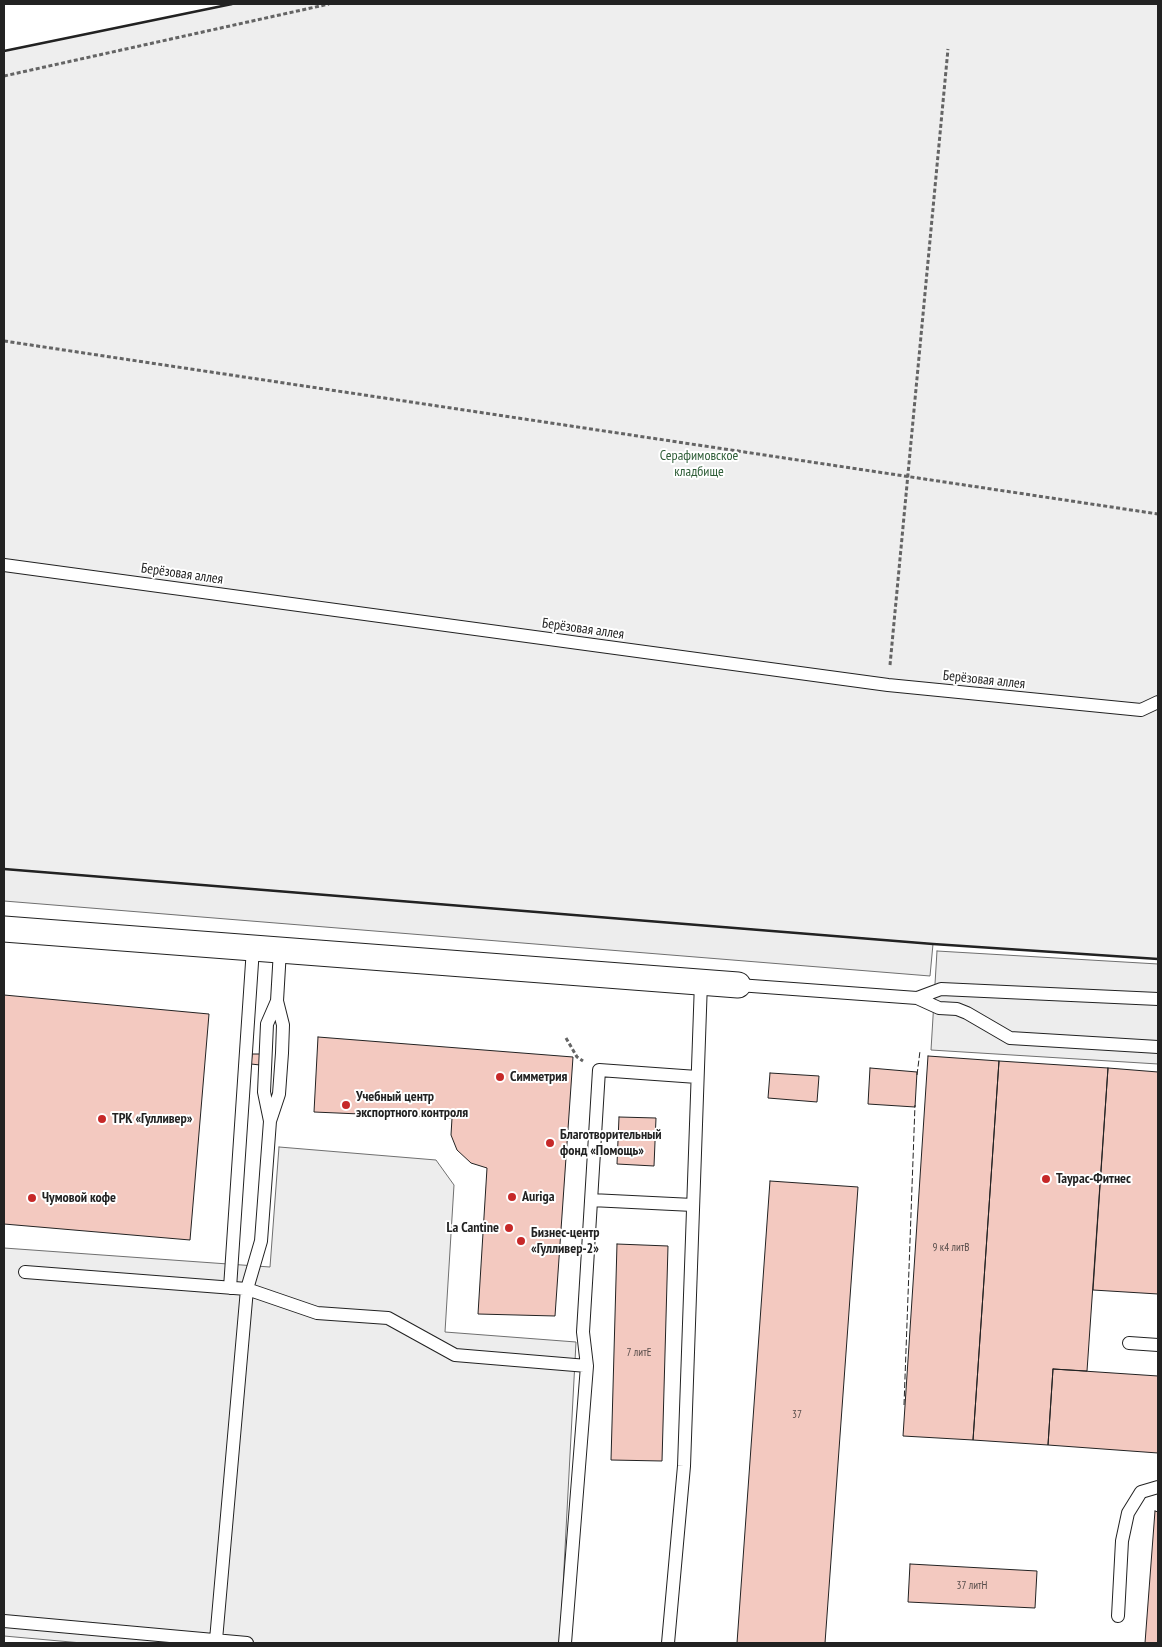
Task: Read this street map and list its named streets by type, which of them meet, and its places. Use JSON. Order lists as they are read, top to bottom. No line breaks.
{"streets":{"lane":["Берёзовая аллея"]},"parks":["Серафимовское кладбище"],"places":["Симметрия","Учебный центр экспортного контроля","ТРК «Гулливер»","Благотворительный фонд «Помощь»","Таурас-Фитнес","Auriga","Чумовой кофе","La Cantine","Бизнес-центр «Гулливер-2»"],"house_numbers":["9 к4 литВ","7 литЕ","37","37 литН"]}
